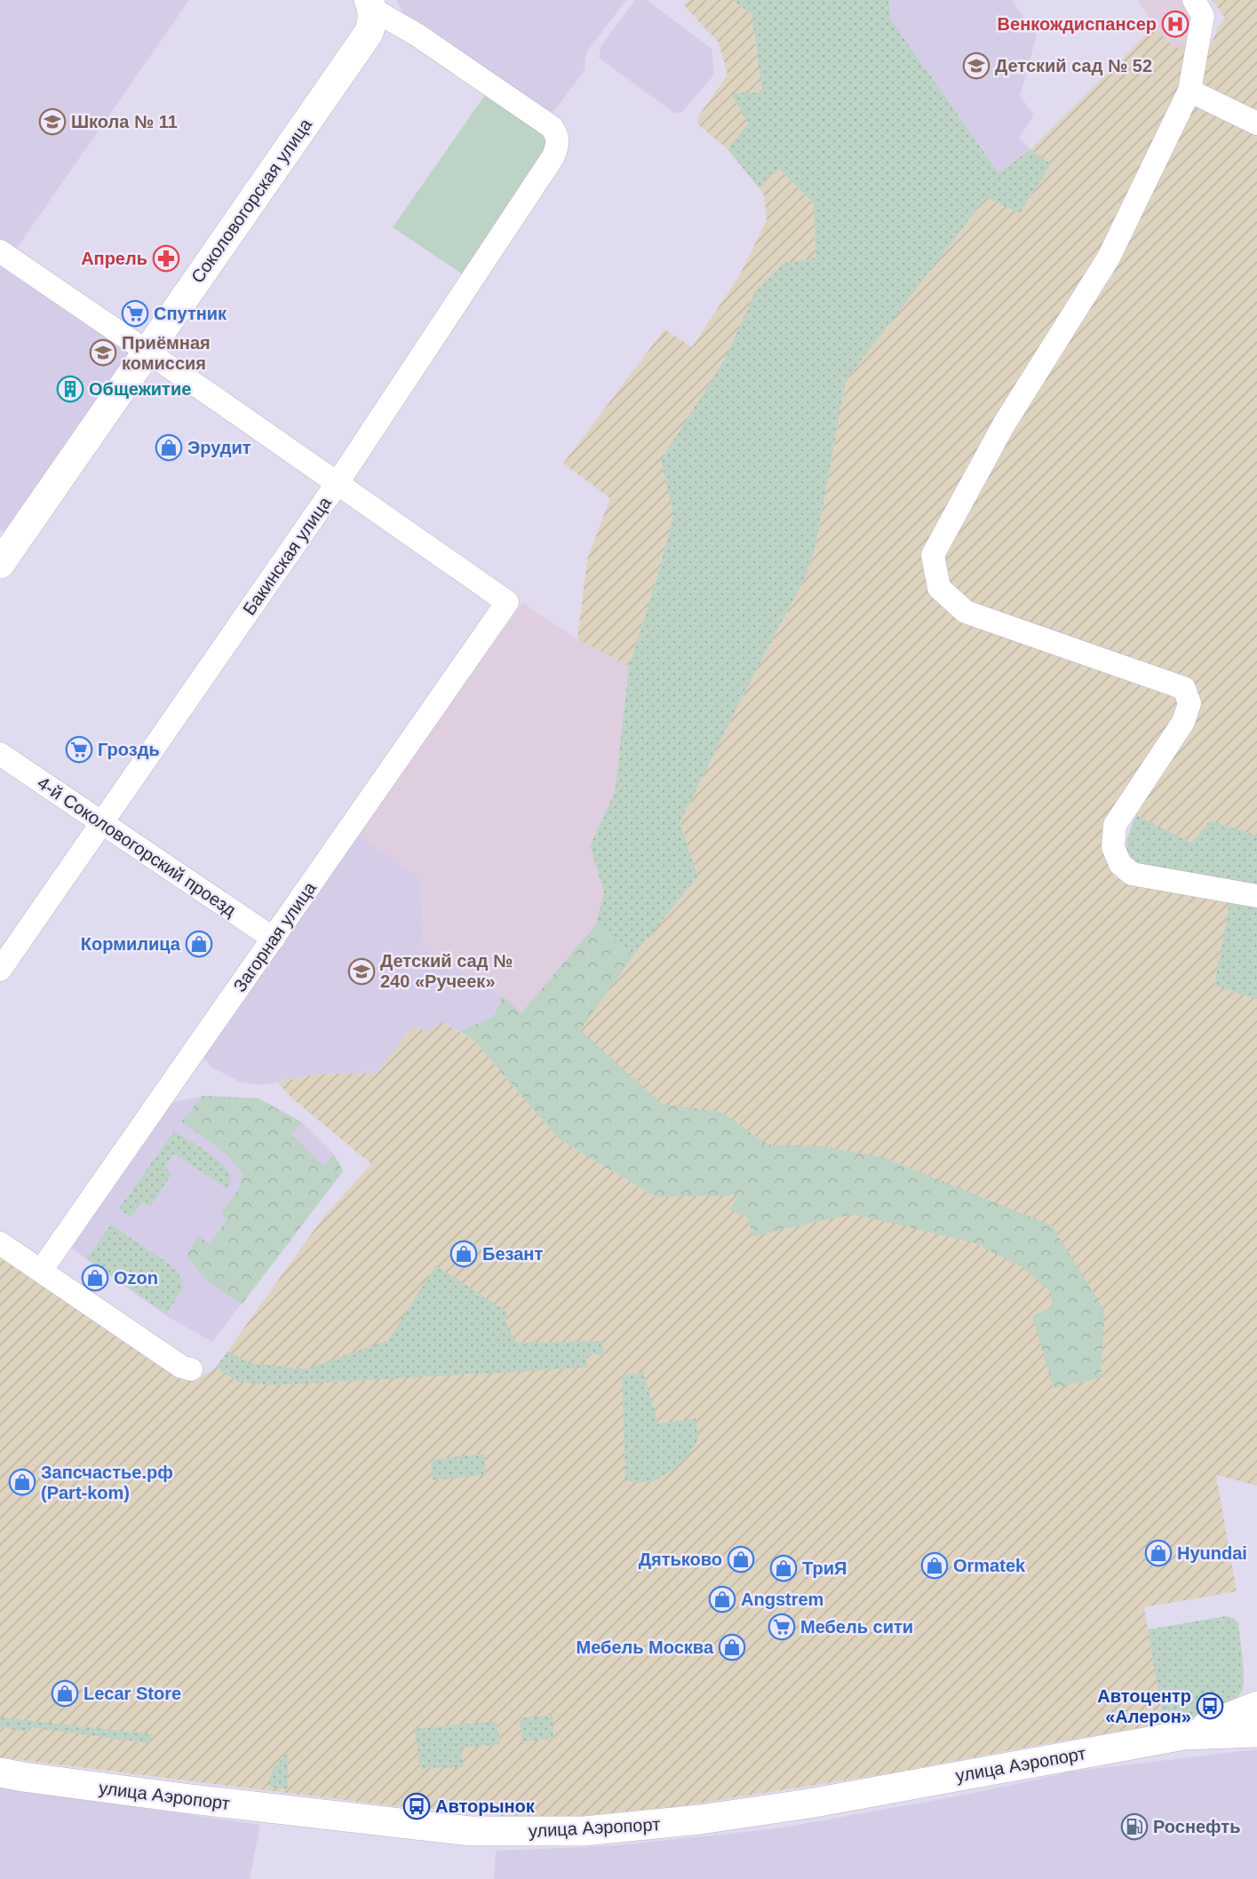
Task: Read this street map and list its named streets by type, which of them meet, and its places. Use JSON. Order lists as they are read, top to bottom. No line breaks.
{"streets":{"main road":["Соколовогорская улица","улица Аэропорт"],"street":["Бакинская улица","4-й Соколовогорский проезд","Загорная улица"]},"crossings":[["Соколовогорская улица","Бакинская улица"],["Бакинская улица","4-й Соколовогорский проезд"],["Бакинская улица","Загорная улица"],["4-й Соколовогорский проезд","Загорная улица"]],"places":{"hospital":["Венкождиспансер"],"school or university":["Детский сад № 52","Школа № 11","Приёмная комиссия","Детский сад № 240 «Ручеек»"],"pharmacy":["Апрель"],"supermarket":["Спутник","Гроздь","Мебель сити"],"building":["Общежитие"],"shop":["Эрудит","Кормилица","Безант","Ozon","Запсчастье.рф (Part-kom)","Hyundai","Дятьково","Ormatek","ТриЯ","Angstrem","Мебель Москва","Lecar Store"],"bus stop":["Автоцентр «Алерон»","Авторынок"],"fuel station":["Роснефть"]}}
